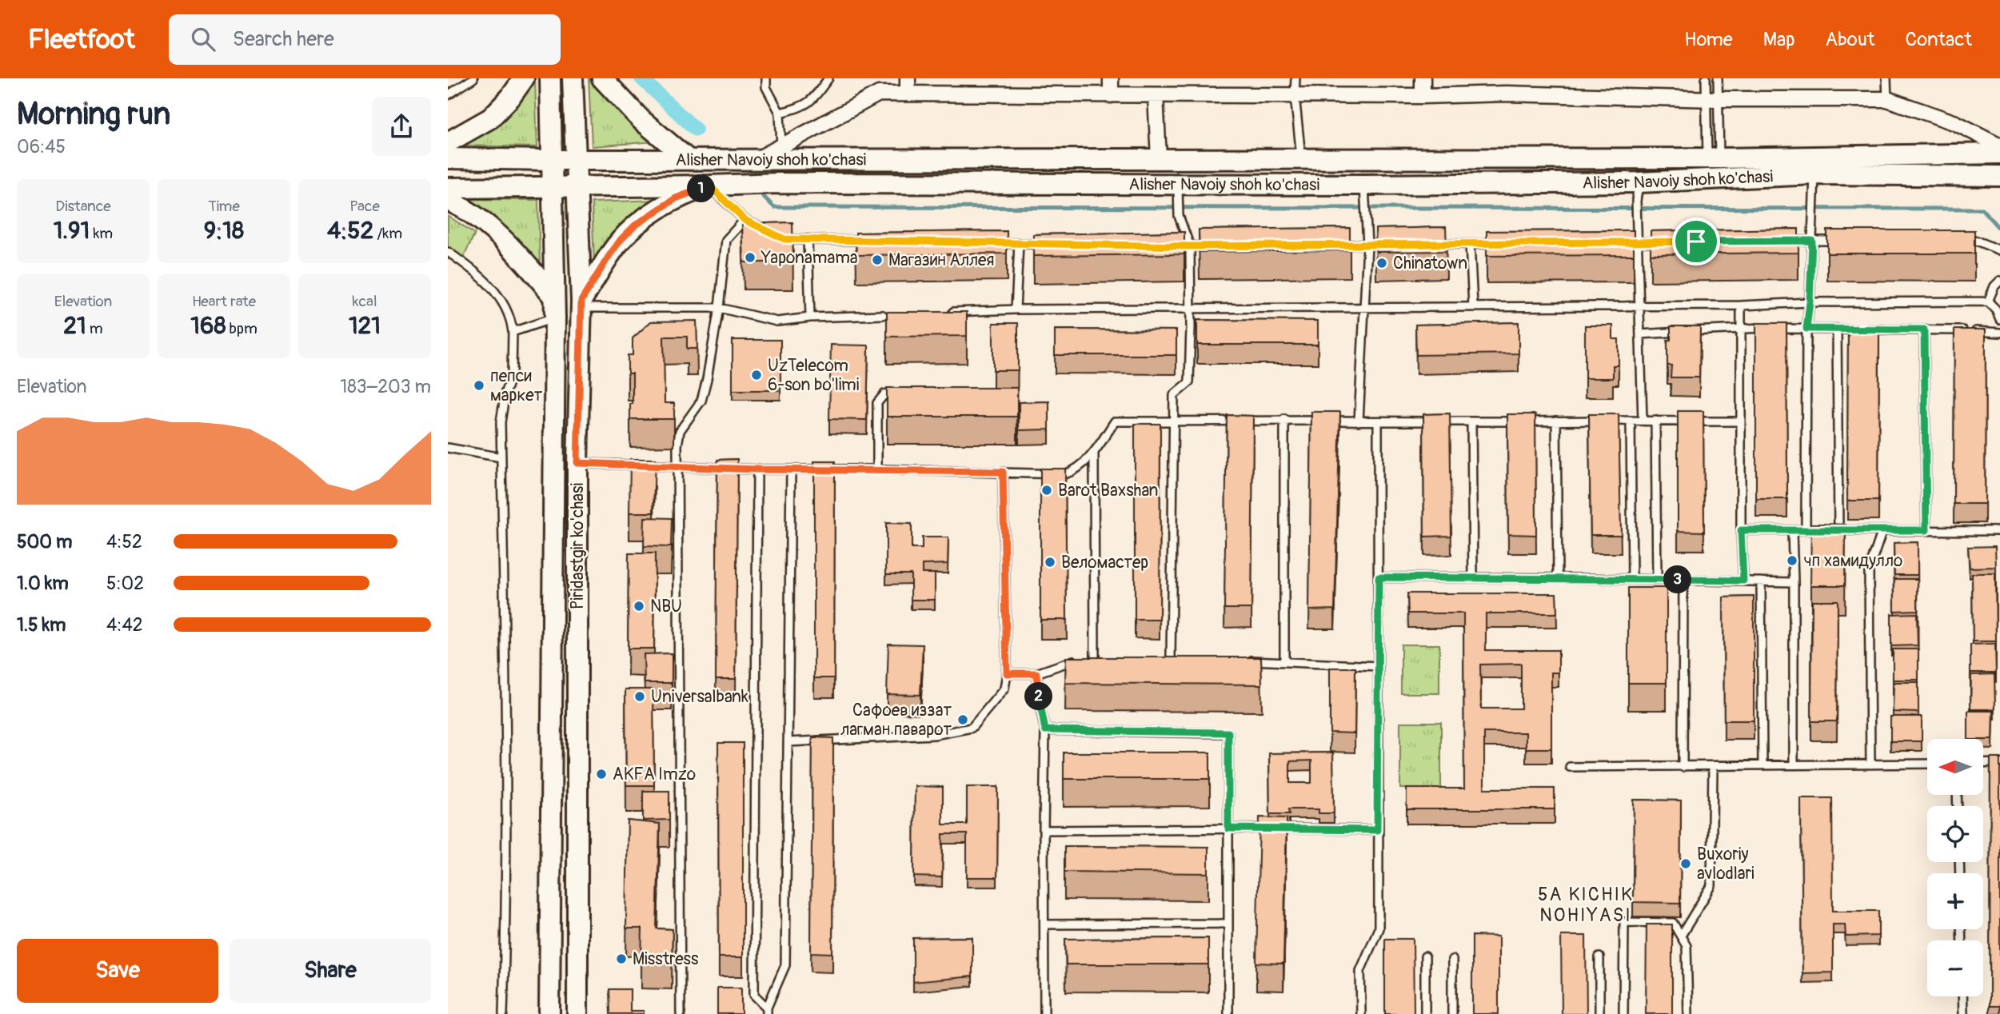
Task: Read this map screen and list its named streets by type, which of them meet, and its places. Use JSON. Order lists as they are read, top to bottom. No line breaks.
{"streets":{"main road":["Alisher Navoiy shoh ko'chasi","Piridastgir ko'chasi"]},"crossings":[["Alisher Navoiy shoh ko'chasi","Piridastgir ko'chasi"]],"districts":["5A KICHIK NOHIYASI"],"places":["Yaponamama","Магазин Аллея","Chinatown","UzTelecom 6-son bo'limi","пепси маркет","Barot Baxshan","чп хамидулло","Веломастер","NBU","Universalbank","Сафоев иззат лагман паварот","AKFA Imzo","Buxoriy avlodlari","Misstress"],"north":"left","page":{"header":"Fleetfoot","search":"Search here","nav":["Home","Map","About","Contact"],"heading":["Morning run","06:45"],"stats":[["Distance","1.91 km"],["Time","9:18"],["Pace","4:52 /km"],["Elevation","21 m"],["Heart rate","168 bpm"],["kcal","121"]],"pins":["1","3","2"],"chart":["Elevation","183–203 m"],"list":[{"name":"500 m","note":"4:52"},{"name":"1.0 km","note":"5:02"},{"name":"1.5 km","note":"4:42"}],"map_buttons":["+","−"],"buttons":["Save","Share"]}}
